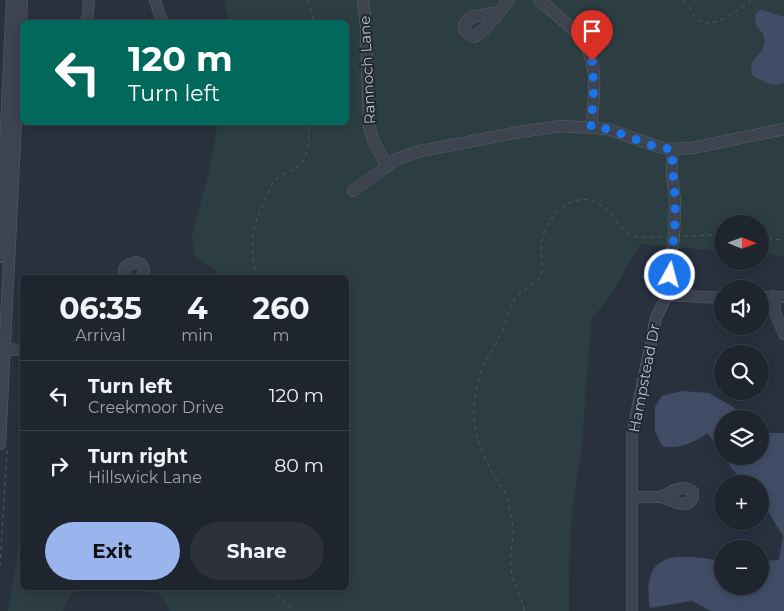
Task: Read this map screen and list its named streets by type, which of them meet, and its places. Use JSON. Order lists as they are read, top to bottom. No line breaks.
{"streets":{"street":["Rannoch Lane","Hampstead Dr"]},"north":"right","page":{"turn":["120 m","Turn left"],"map_buttons":["+","−"],"eta":["06:35","Arrival","4","min","260","m"],"list":[{"name":"Turn left","note":"Creekmoor Drive","value":"120 m"},{"name":"Turn right","note":"Hillswick Lane","value":"80 m"}],"buttons":["Exit","Share"]}}
